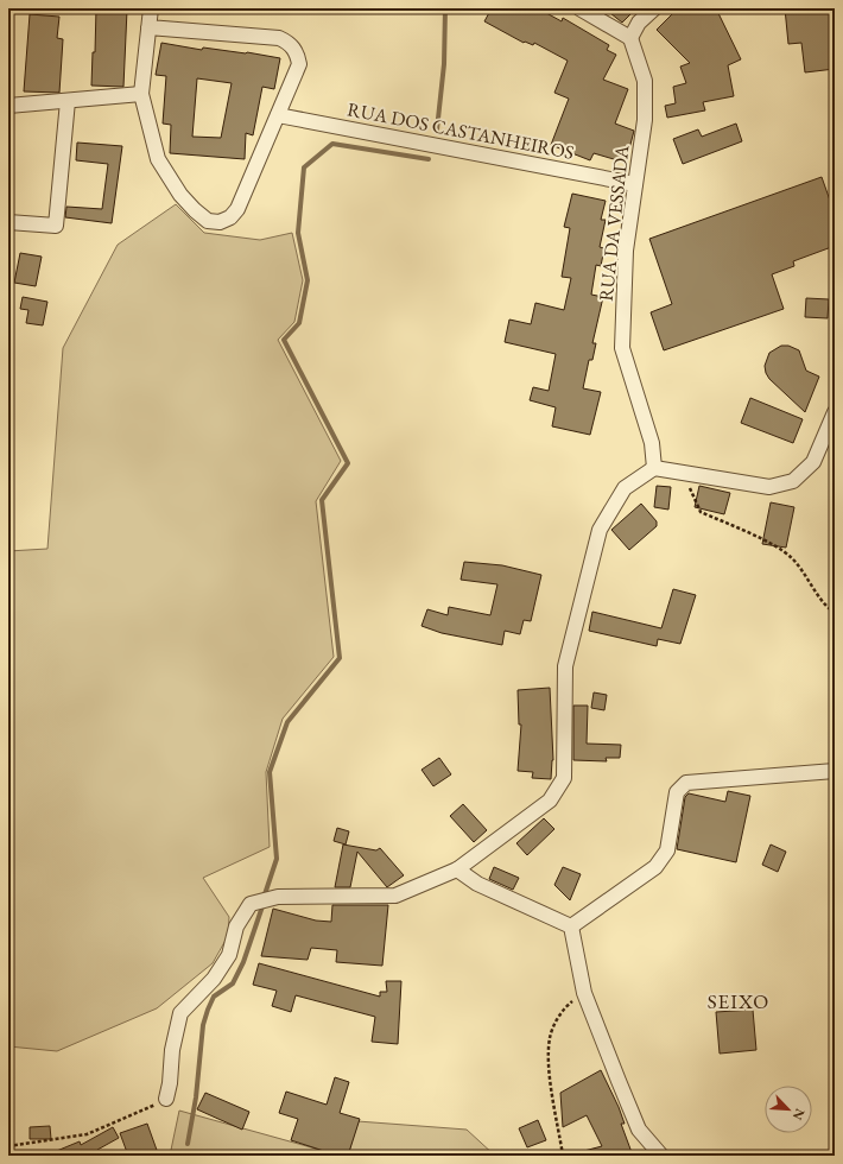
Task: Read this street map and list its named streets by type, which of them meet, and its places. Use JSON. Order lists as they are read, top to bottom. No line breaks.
{"streets":{"street":["RUA DOS CASTANHEIROS","RUA DA VESSADA"]},"crossings":[["RUA DOS CASTANHEIROS","RUA DA VESSADA"]],"districts":["SEIXO"],"north":"bottom right"}
